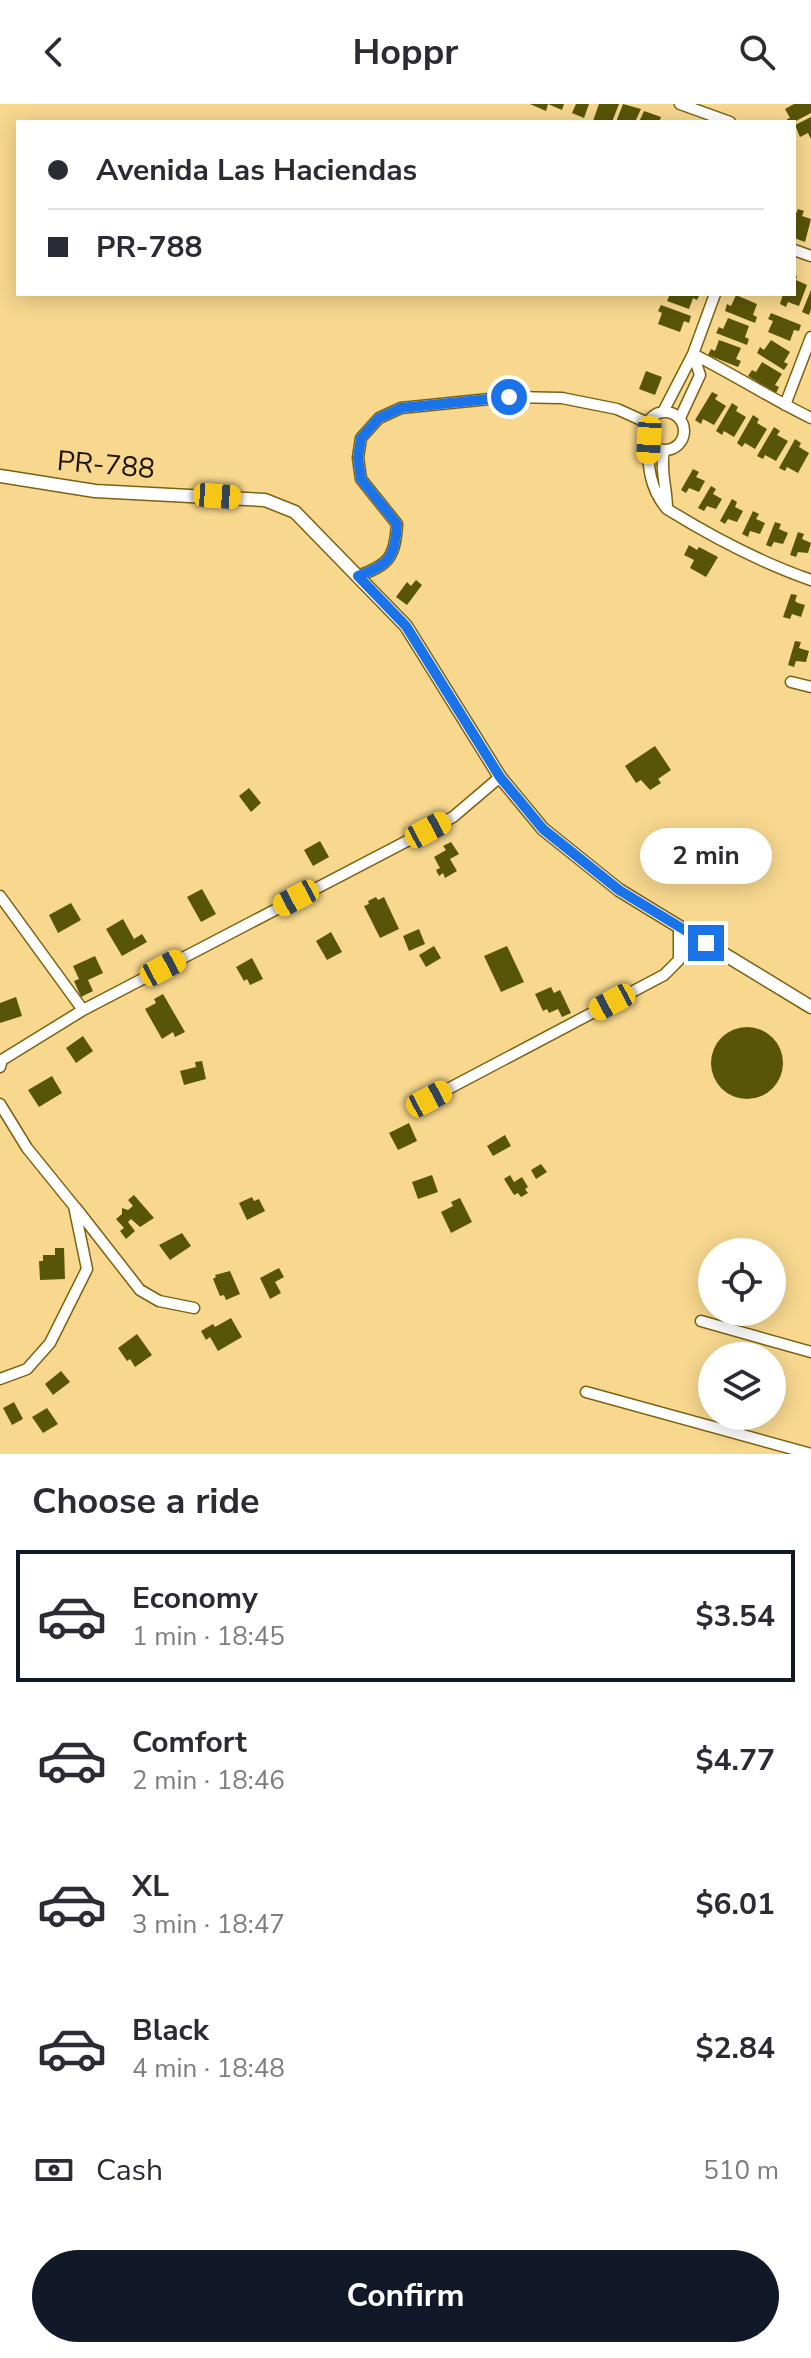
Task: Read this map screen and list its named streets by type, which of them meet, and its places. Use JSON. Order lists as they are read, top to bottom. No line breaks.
{"streets":{"street":["PR-788"]},"page":{"header":"Hoppr","banner":["Avenida Las Haciendas","PR-788"],"bubble":"2 min","heading":"Choose a ride","list":[{"name":"Economy","note":"1 min · 18:45","value":"$3.54"},{"name":"Comfort","note":"2 min · 18:46","value":"$4.77"},{"name":"XL","note":"3 min · 18:47","value":"$6.01"},{"name":"Black","note":"4 min · 18:48","value":"$2.84"}],"pay":["Cash","510 m"],"buttons":"Confirm"}}
